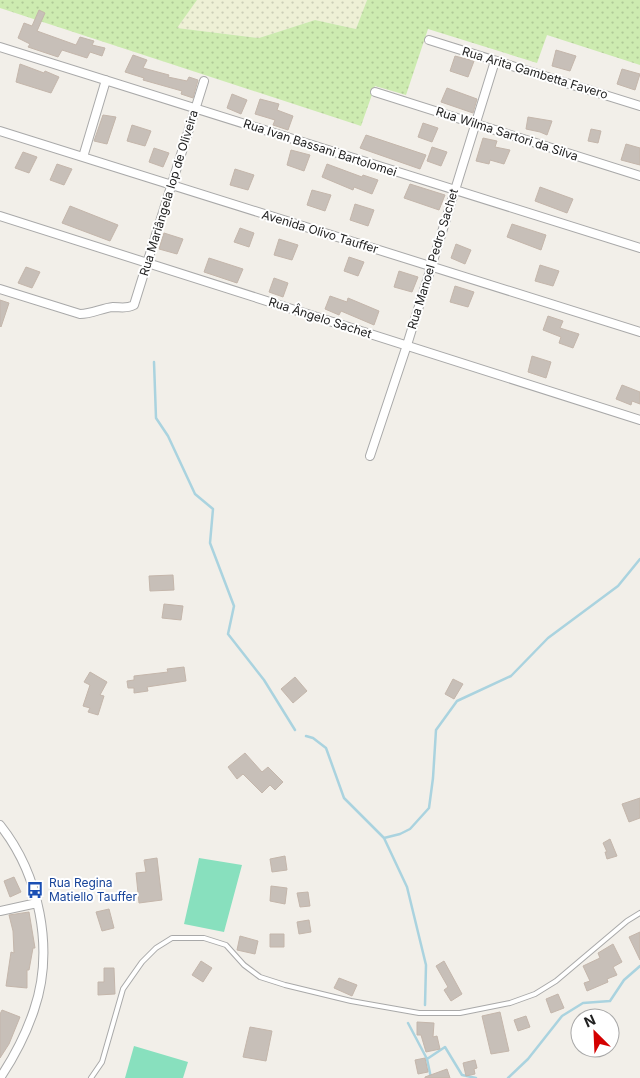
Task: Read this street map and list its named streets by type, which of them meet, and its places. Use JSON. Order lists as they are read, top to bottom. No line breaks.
{"streets":{"street":["Rua Arita Gambetta Favero","Rua Wilma Sartori da Silva","Rua Ivan Bassani Bartolomei","Rua Mariângela Iop de Oliveira","Avenida Olivo Tauffer","Rua Manoel Pedro Sachet","Rua Ângelo Sachet"]},"crossings":[["Rua Arita Gambetta Favero","Rua Manoel Pedro Sachet"],["Rua Wilma Sartori da Silva","Rua Manoel Pedro Sachet"],["Rua Ivan Bassani Bartolomei","Rua Mariângela Iop de Oliveira"],["Rua Ivan Bassani Bartolomei","Rua Manoel Pedro Sachet"],["Rua Mariângela Iop de Oliveira","Avenida Olivo Tauffer"],["Rua Mariângela Iop de Oliveira","Rua Ângelo Sachet"],["Avenida Olivo Tauffer","Rua Manoel Pedro Sachet"],["Rua Manoel Pedro Sachet","Rua Ângelo Sachet"]],"places":{"bus stop":["Rua Regina Matiello Tauffer"]},"north":"top left"}
